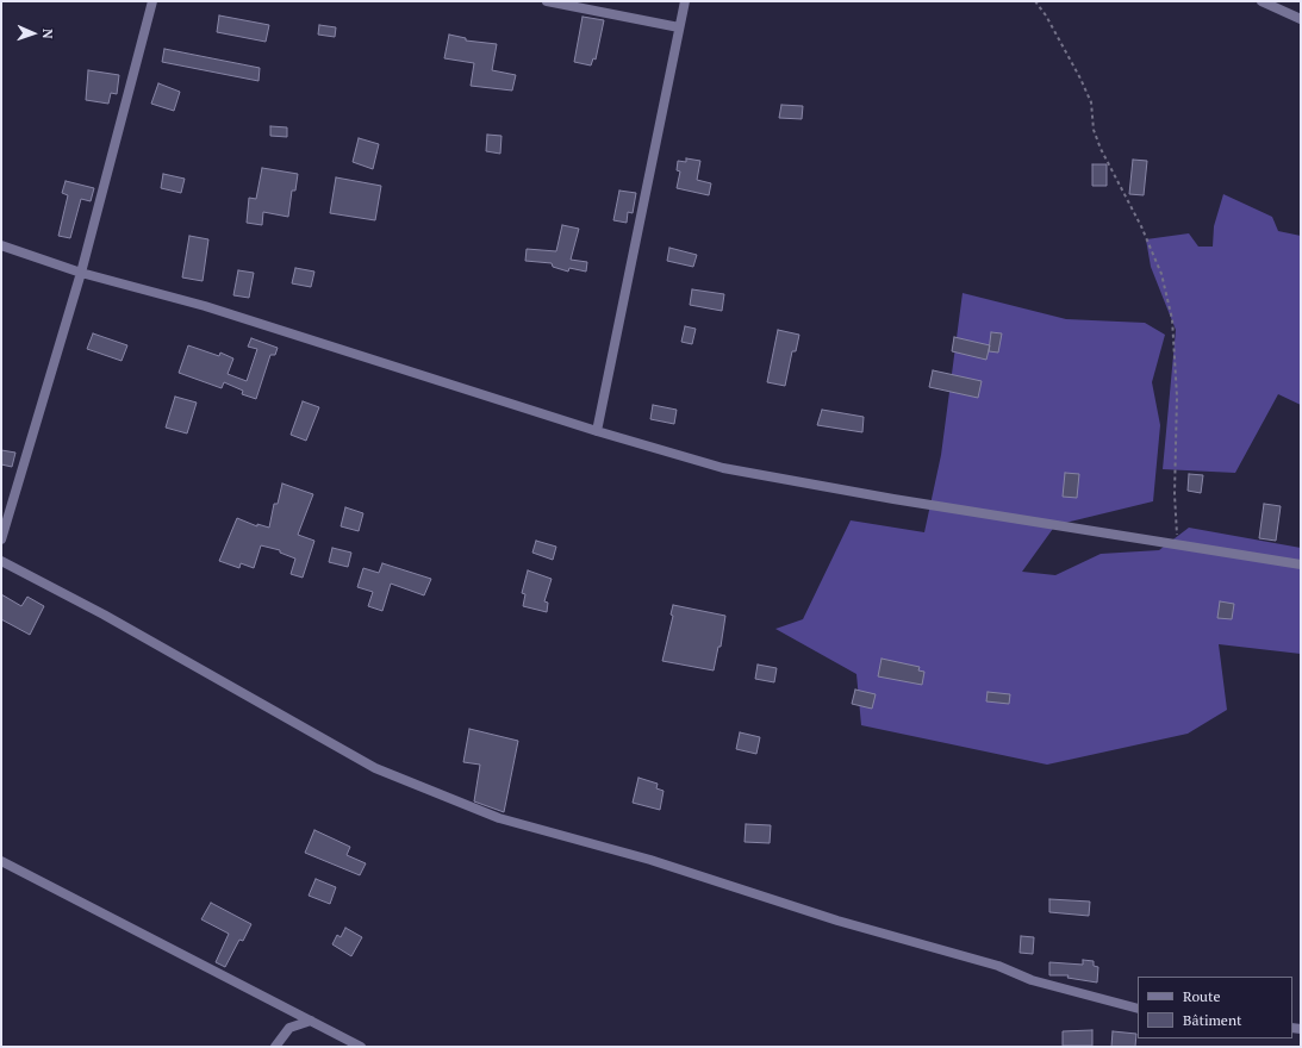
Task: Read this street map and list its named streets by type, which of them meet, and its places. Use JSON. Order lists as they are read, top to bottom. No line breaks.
{"legend":["Route","Bâtiment"],"north":"right"}
